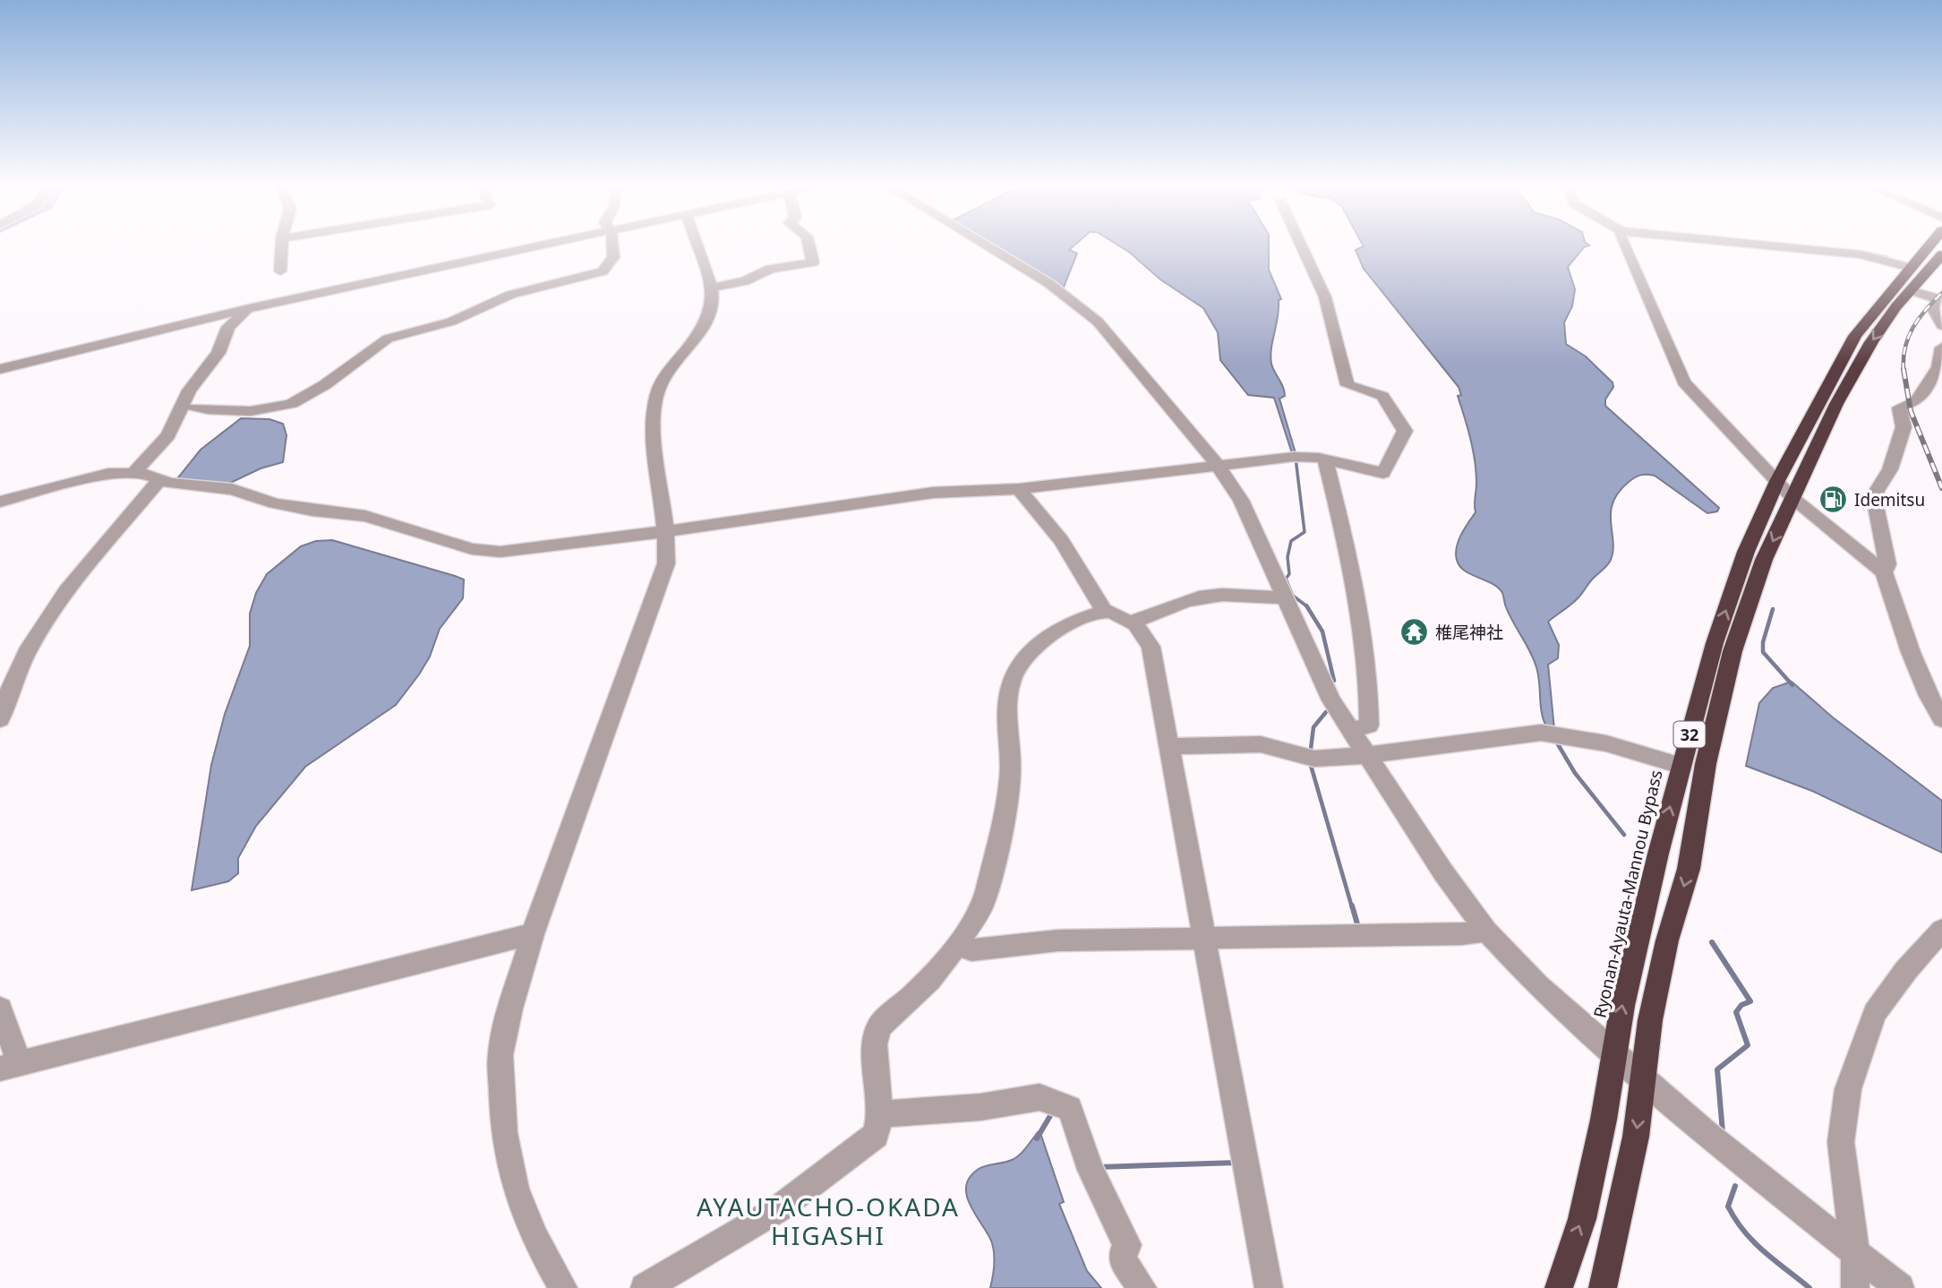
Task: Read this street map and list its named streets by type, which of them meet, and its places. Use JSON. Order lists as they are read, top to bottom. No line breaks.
{"streets":{"highway":["32","Ryonan-Ayauta-Mannou Bypass"]},"districts":["AYAUTACHO-OKADA HIGASHI"],"places":{"fuel station":["Idemitsu"],"temple":["椎尾神社"]}}
